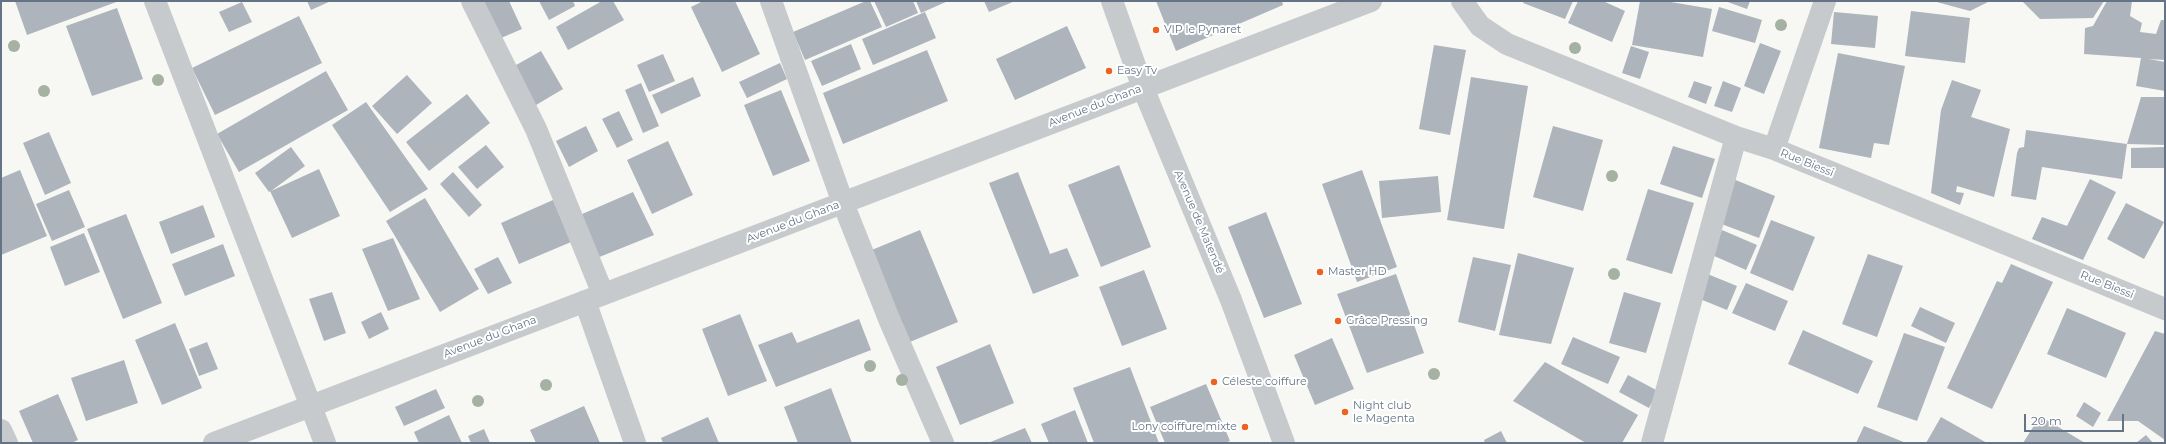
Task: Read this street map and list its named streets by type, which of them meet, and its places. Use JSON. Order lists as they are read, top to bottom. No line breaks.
{"streets":{"street":["Avenue du Ghana","Rue Biessi","Avenue de Matendé"]},"crossings":[["Avenue du Ghana","Avenue de Matendé"]],"places":["VIP le Pynaret","Easy Tv","Master HD","Grâce Pressing","Céleste coiffure","Night club le Magenta","Lony coiffure mixte"],"scale_bar":"20 m"}
